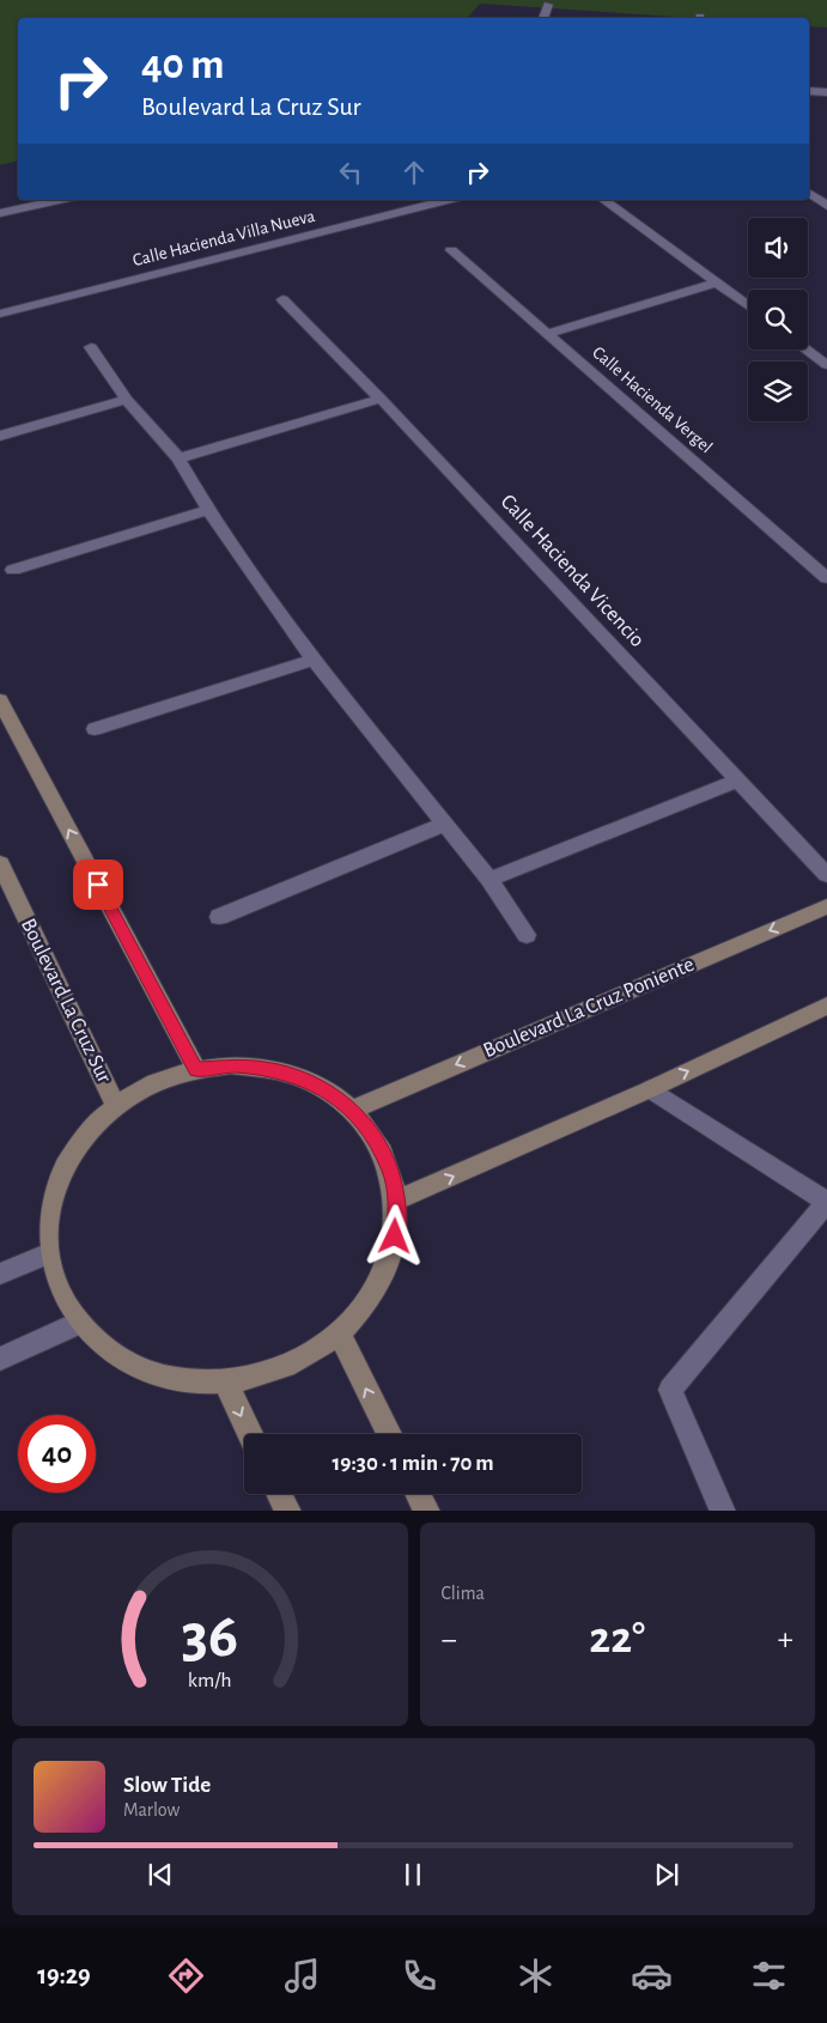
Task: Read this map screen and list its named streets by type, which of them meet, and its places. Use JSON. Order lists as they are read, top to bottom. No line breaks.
{"streets":{"street":["Calle Hacienda Villa Nueva","Calle Hacienda Vergel","Calle Hacienda Vicencio","Boulevard La Cruz Sur","Boulevard La Cruz Poniente"]},"page":{"turn":["40 m","Boulevard La Cruz Sur"],"limit":"40","trip":"19:30 · 1 min · 70 m","tile":"Clima","heat":["−","22°","+"],"song":["Slow Tide","Marlow"],"tabs":"19:29","gauge":["36","km/h"]}}
